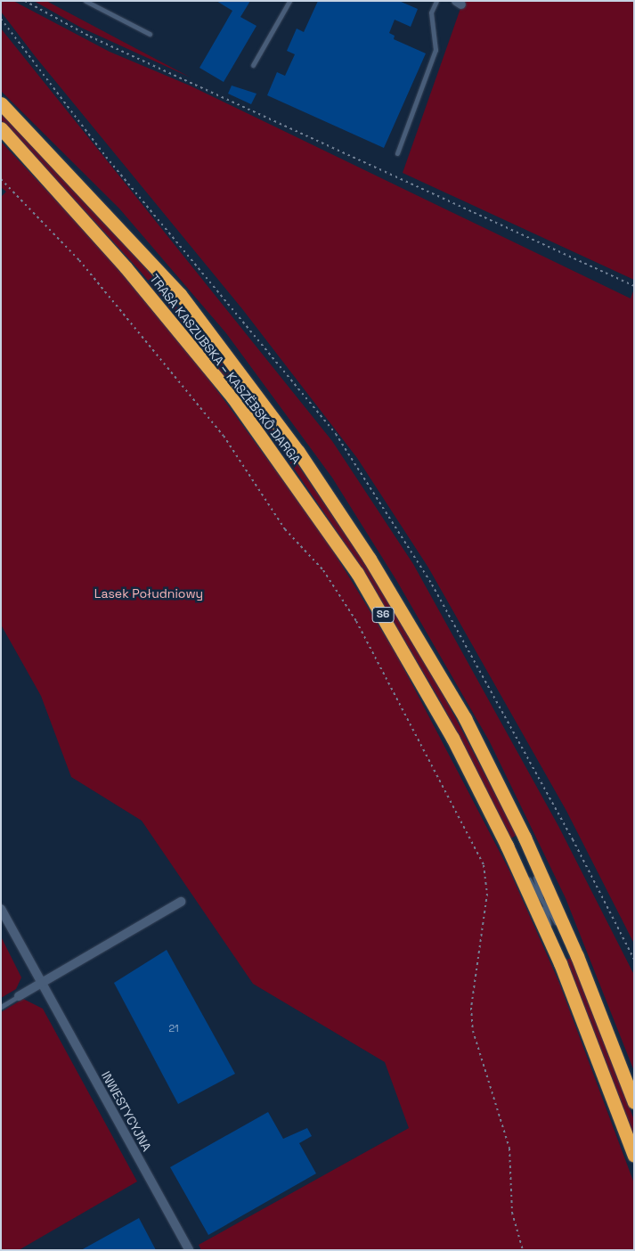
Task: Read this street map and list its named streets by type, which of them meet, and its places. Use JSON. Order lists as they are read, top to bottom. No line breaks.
{"streets":{"highway":["TRASA KASZUBSKA – KASZËBSKÔ DARGA","S6"],"street":["INWESTYCYJNA"]},"parks":["Lasek Południowy"],"house_numbers":["21"]}
